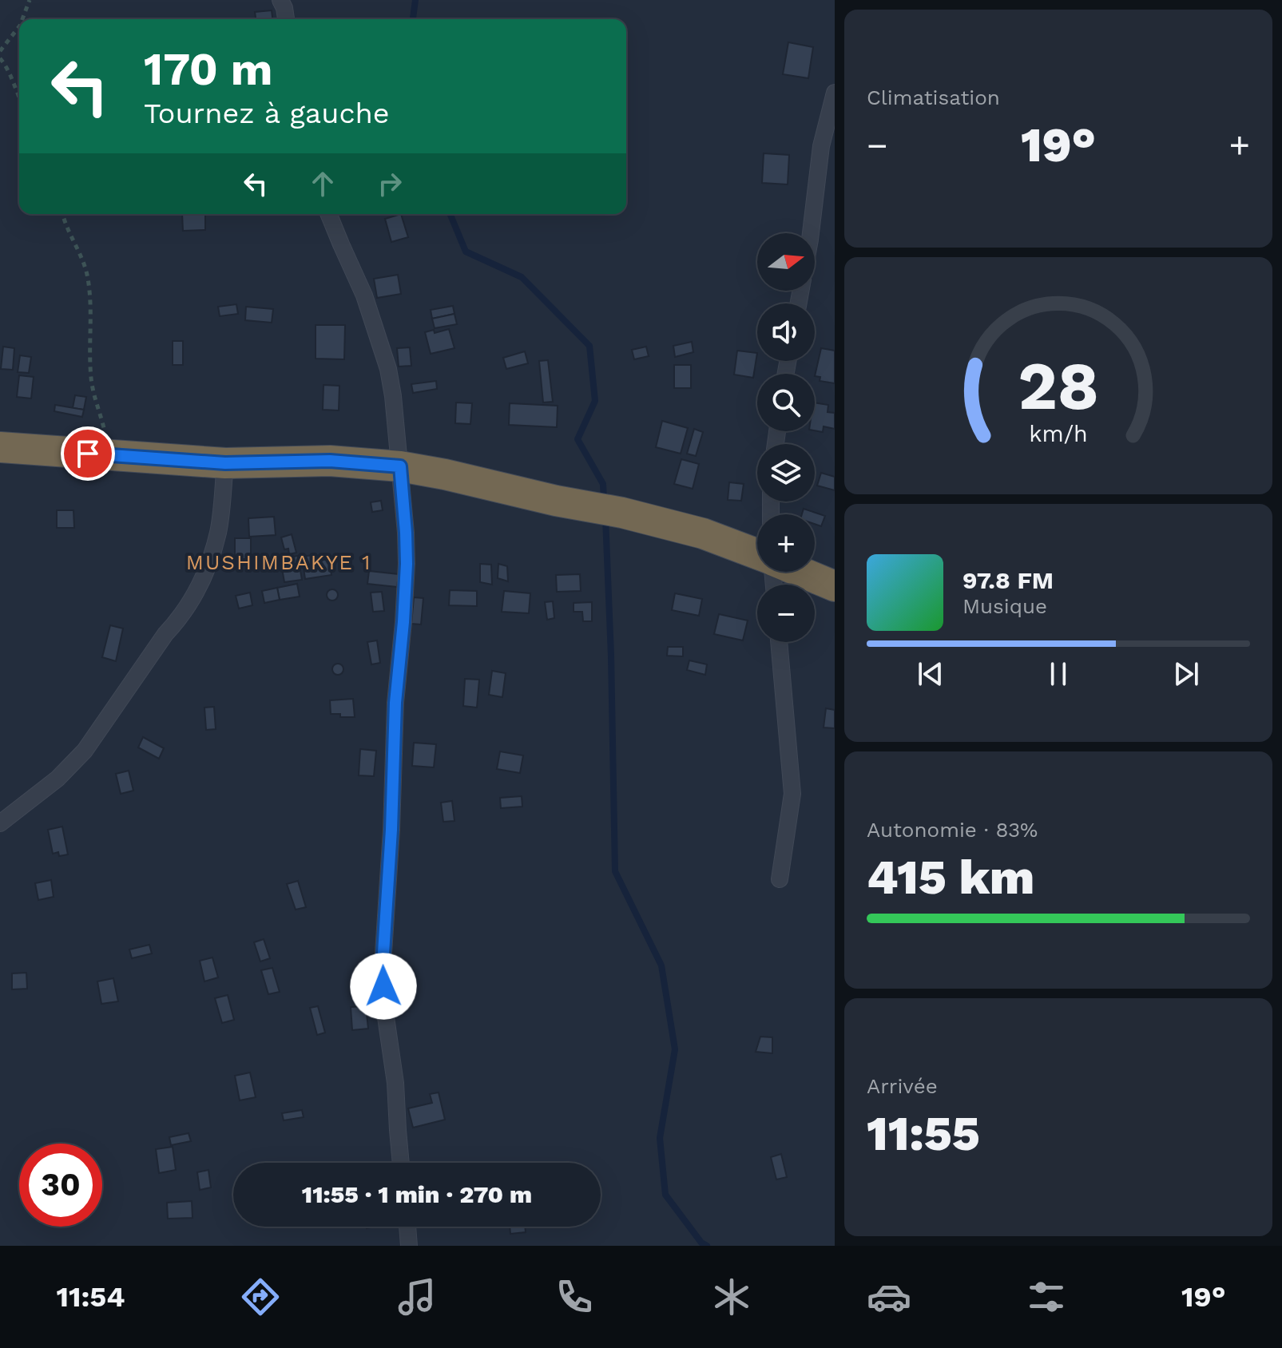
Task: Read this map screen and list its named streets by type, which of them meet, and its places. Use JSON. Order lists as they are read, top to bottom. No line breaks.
{"districts":["MUSHIMBAKYE 1"],"north":"right","page":{"tile":["Climatisation",["Autonomie · 83%","415 km"],["Arrivée","11:55"]],"turn":["170 m","Tournez à gauche"],"heat":["−","19°","+"],"map_buttons":["+","−"],"song":["97.8 FM","Musique"],"limit":"30","trip":"11:55 · 1 min · 270 m","tabs":["11:54","19°"],"gauge":["28","km/h"]}}
